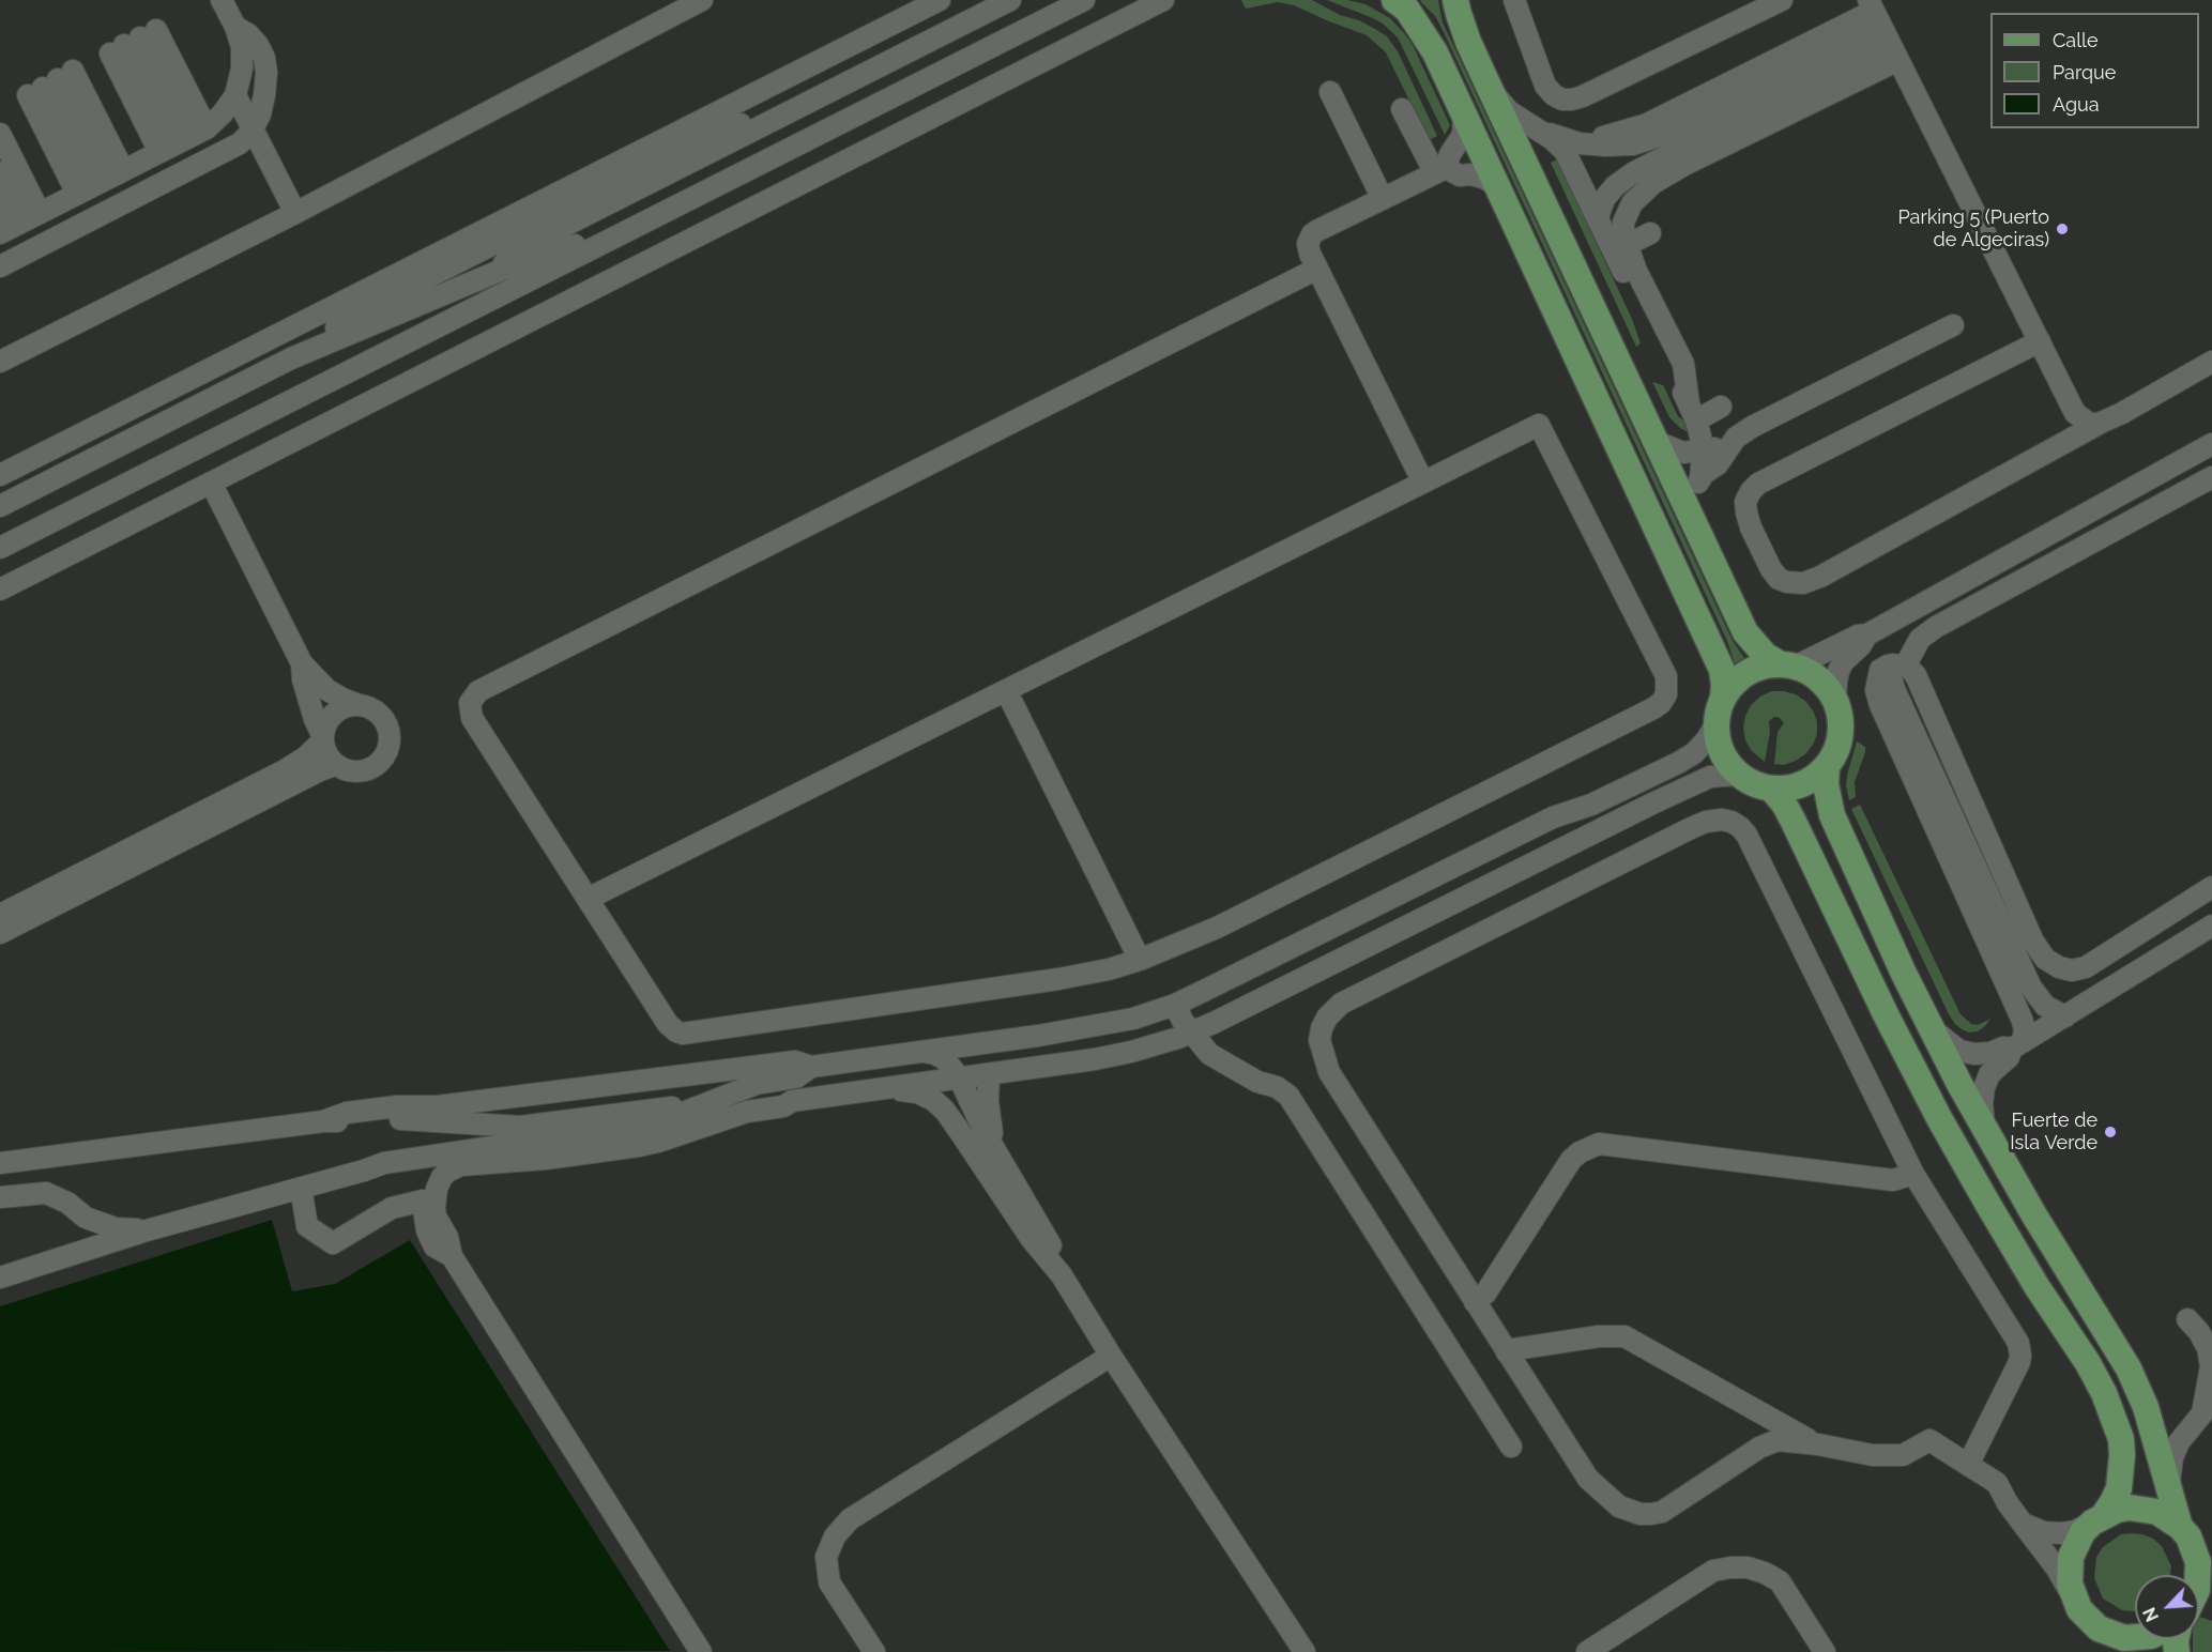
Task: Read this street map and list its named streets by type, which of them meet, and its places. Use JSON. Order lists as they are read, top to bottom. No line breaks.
{"places":["Parking 5 (Puerto de Algeciras)","Fuerte de Isla Verde"],"legend":["Calle","Parque","Agua"],"north":"bottom left"}
